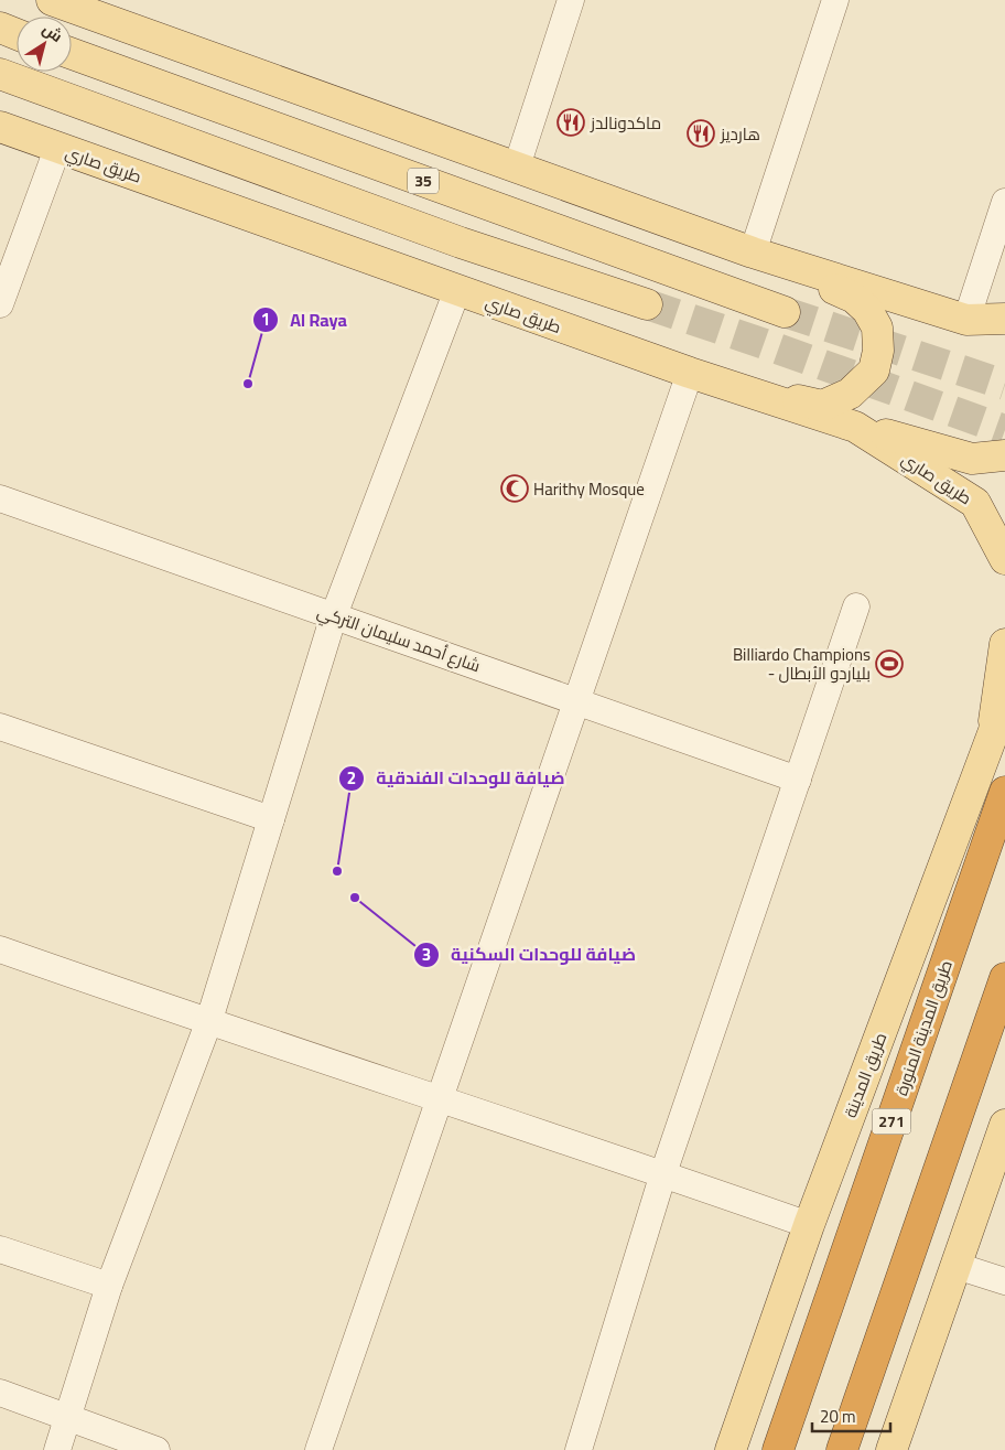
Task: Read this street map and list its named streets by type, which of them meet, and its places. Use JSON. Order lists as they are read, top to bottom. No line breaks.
{"streets":{"highway":["طريق المدينة المنورة","271"],"main road":["طريق صاري","35","طريق المدينة"],"street":["شارع أحمد سليمان التركي"]},"places":{"restaurant":["ماكدونالدز","هارديز"],"other":["Al Raya","ضيافة للوحدات الفندقية","ضيافة للوحدات السكنية"],"mosque":["Harithy Mosque"],"sports":["Billiardo Champions - بلياردو الأبطال"]},"scale_bar":"20 m","north":"top right"}
